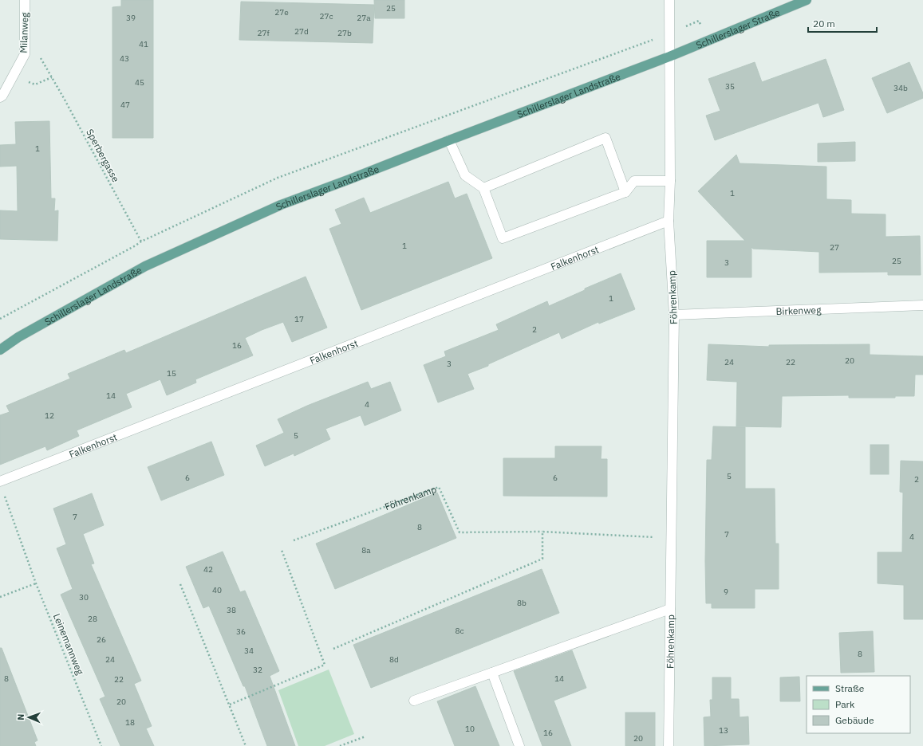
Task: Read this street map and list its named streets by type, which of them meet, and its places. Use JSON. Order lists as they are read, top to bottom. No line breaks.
{"streets":{"main road":["Schillerslager Straße","Schillerslager Landstraße"],"street":["Milanweg","Falkenhorst","Föhrenkamp","Birkenweg"],"path":["Sperbergasse","Leinemannweg"]},"crossings":[["Schillerslager Straße","Schillerslager Landstraße"],["Schillerslager Straße","Föhrenkamp"],["Milanweg","Sperbergasse"],["Schillerslager Landstraße","Föhrenkamp"],["Falkenhorst","Föhrenkamp"],["Föhrenkamp","Birkenweg"]],"house_numbers":["25","27e","27c","39","27a","27d","27f","27b","41","43","45","35","34b","47","1","1","1","27","25","3","1","17","2","16","20","24","22","3","15","14","4","12","5","5","6","6","2","7","8","7","4","8a","42","40","9","30","8b","38","28","8c","36","26","34","8","24","8d","32","8","14","22","20","18","10","13","16","20"],"legend":["Straße","Park","Gebäude"],"scale_bar":"20 m","north":"left"}
